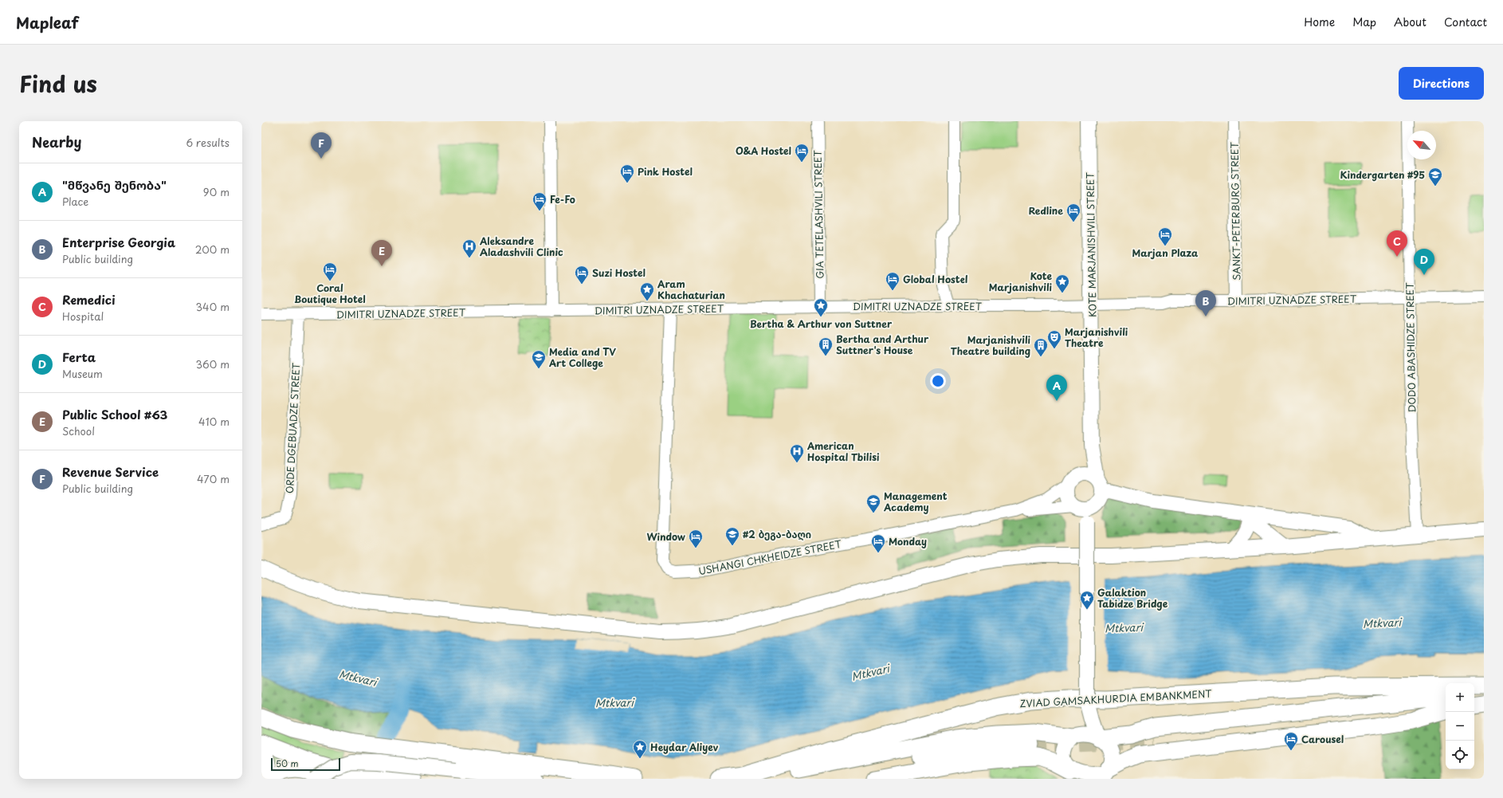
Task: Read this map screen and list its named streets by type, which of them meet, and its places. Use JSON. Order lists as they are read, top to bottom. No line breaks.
{"streets":{"highway":["ZVIAD GAMSAKHURDIA EMBANKMENT"],"main road":["KOTE MARJANISHVILI STREET"],"street":["SANKT-PETERBURG STREET","GIA TETELASHVILI STREET","DIMITRI UZNADZE STREET","DODO ABASHIDZE STREET","ORDE DGEBUADZE STREET","USHANGI CHKHEIDZE STREET"]},"crossings":[["SANKT-PETERBURG STREET","DIMITRI UZNADZE STREET"],["GIA TETELASHVILI STREET","DIMITRI UZNADZE STREET"],["KOTE MARJANISHVILI STREET","DIMITRI UZNADZE STREET"],["KOTE MARJANISHVILI STREET","USHANGI CHKHEIDZE STREET"],["DIMITRI UZNADZE STREET","DODO ABASHIDZE STREET"],["DIMITRI UZNADZE STREET","ORDE DGEBUADZE STREET"],["DIMITRI UZNADZE STREET","USHANGI CHKHEIDZE STREET"]],"water":["Mtkvari"],"places":{"hotel":["O&A Hostel","Pink Hostel","Fe-Fo","Redline","Marjan Plaza","Coral Boutique Hotel","Suzi Hostel","Global Hostel","Window","Monday","Carousel"],"school or university":["Kindergarten #95","Media and TV Art College","Management Academy","#2 ბეგა-ბაღი"],"hospital":["Aleksandre Aladashvili Clinic","American Hospital Tbilisi"],"place":["Kote Marjanishvili","Aram Khachaturian","Bertha & Arthur von Suttner","Galaktion Tabidze Bridge","Heydar Aliyev"],"theatre":["Marjanishvili Theatre"],"building":["Bertha and Arthur Suttner's House","Marjanishvili Theatre building"]},"scale_bar":"50 m","north":"top left","page":{"header":"Mapleaf","nav":["Home","Map","About","Contact"],"title":"Find us","buttons":"Directions","heading":["Nearby","6 results"],"pins":["F","C","E","D","B","A"],"list":[{"mark":"A","name":"\"მწვანე შენობა\"","note":"Place","value":"90 m"},{"mark":"B","name":"Enterprise Georgia","note":"Public building","value":"200 m"},{"mark":"C","name":"Remedici","note":"Hospital","value":"340 m"},{"mark":"D","name":"Ferta","note":"Museum","value":"360 m"},{"mark":"E","name":"Public School #63","note":"School","value":"410 m"},{"mark":"F","name":"Revenue Service","note":"Public building","value":"470 m"}],"map_buttons":["+","−"],"scale":"50 m"}}
